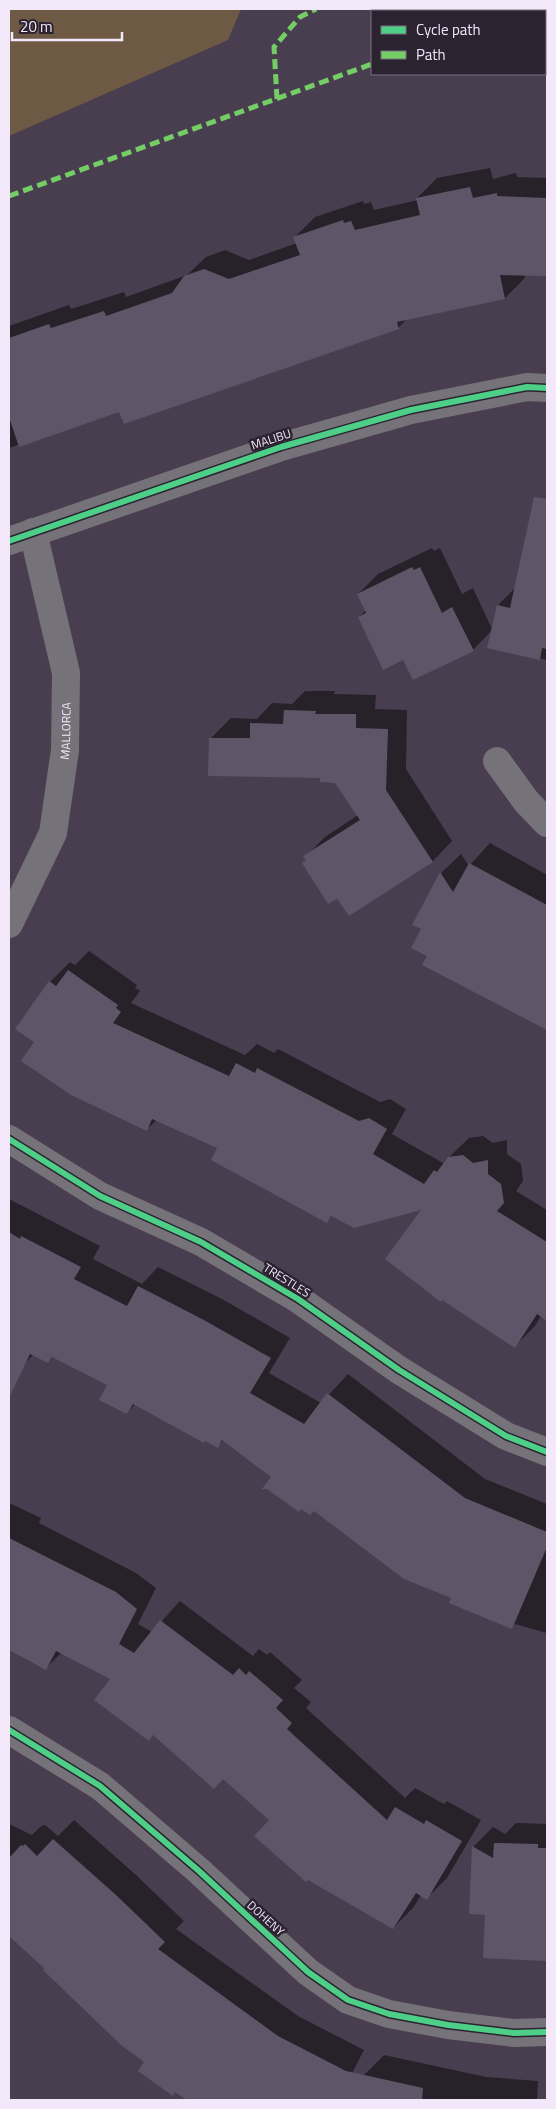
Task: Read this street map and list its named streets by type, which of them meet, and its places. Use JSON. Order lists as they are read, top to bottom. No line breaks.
{"streets":{"street":["MALIBU","MALLORCA","TRESTLES","DOHENY"]},"crossings":[["MALIBU","MALLORCA"]],"legend":["Cycle path","Path"],"scale_bar":"20 m"}
